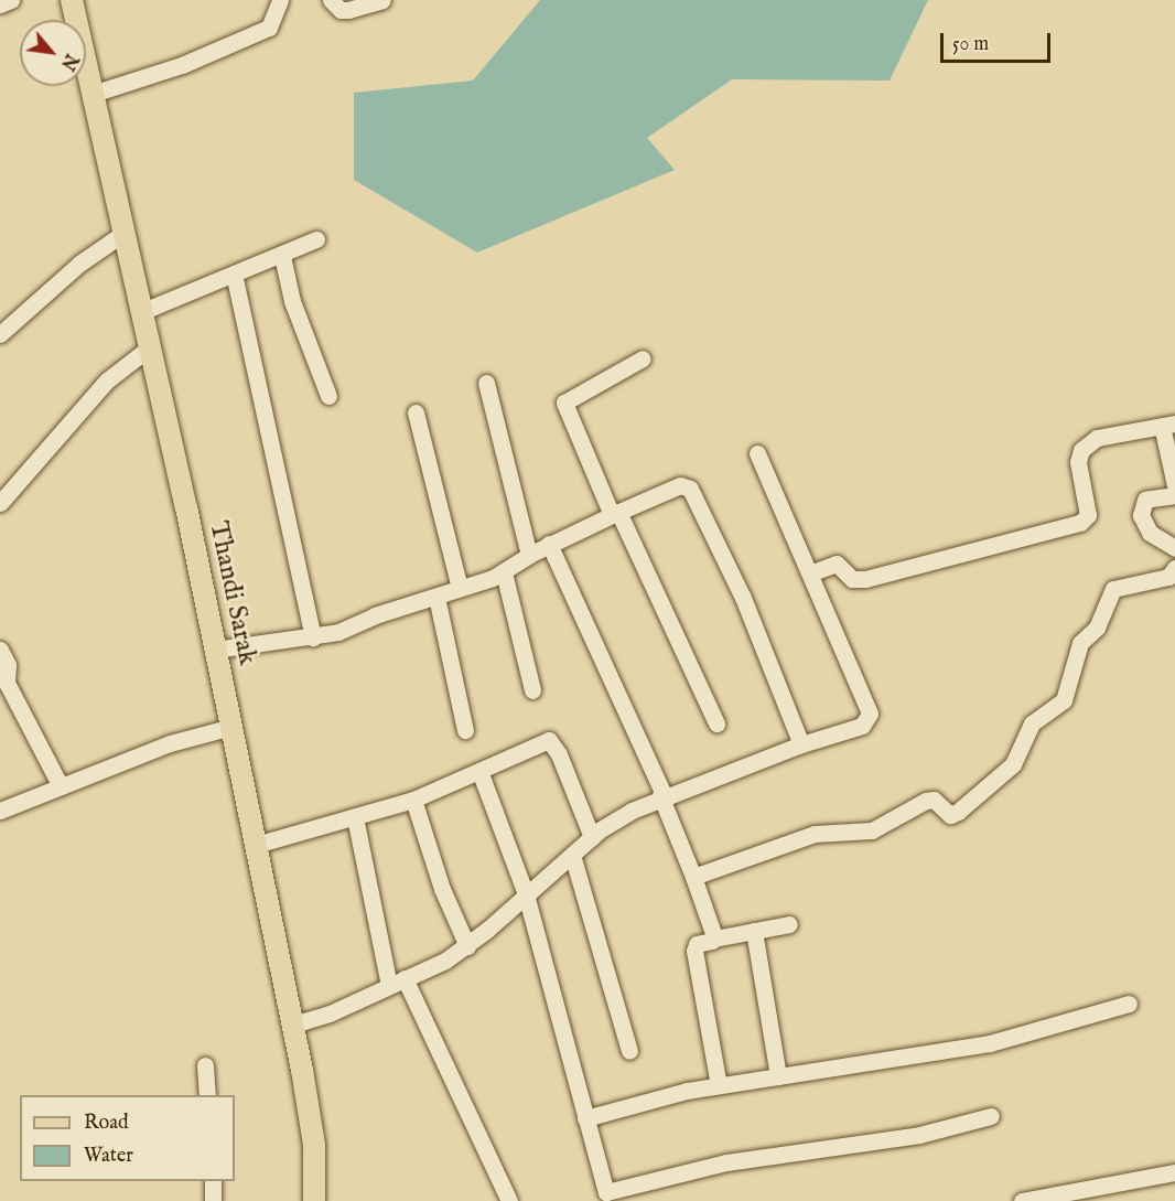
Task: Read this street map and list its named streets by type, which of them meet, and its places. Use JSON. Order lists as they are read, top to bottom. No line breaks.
{"streets":{"main road":["Thandi Sarak"]},"legend":["Road","Water"],"scale_bar":"50 m","north":"bottom right"}
